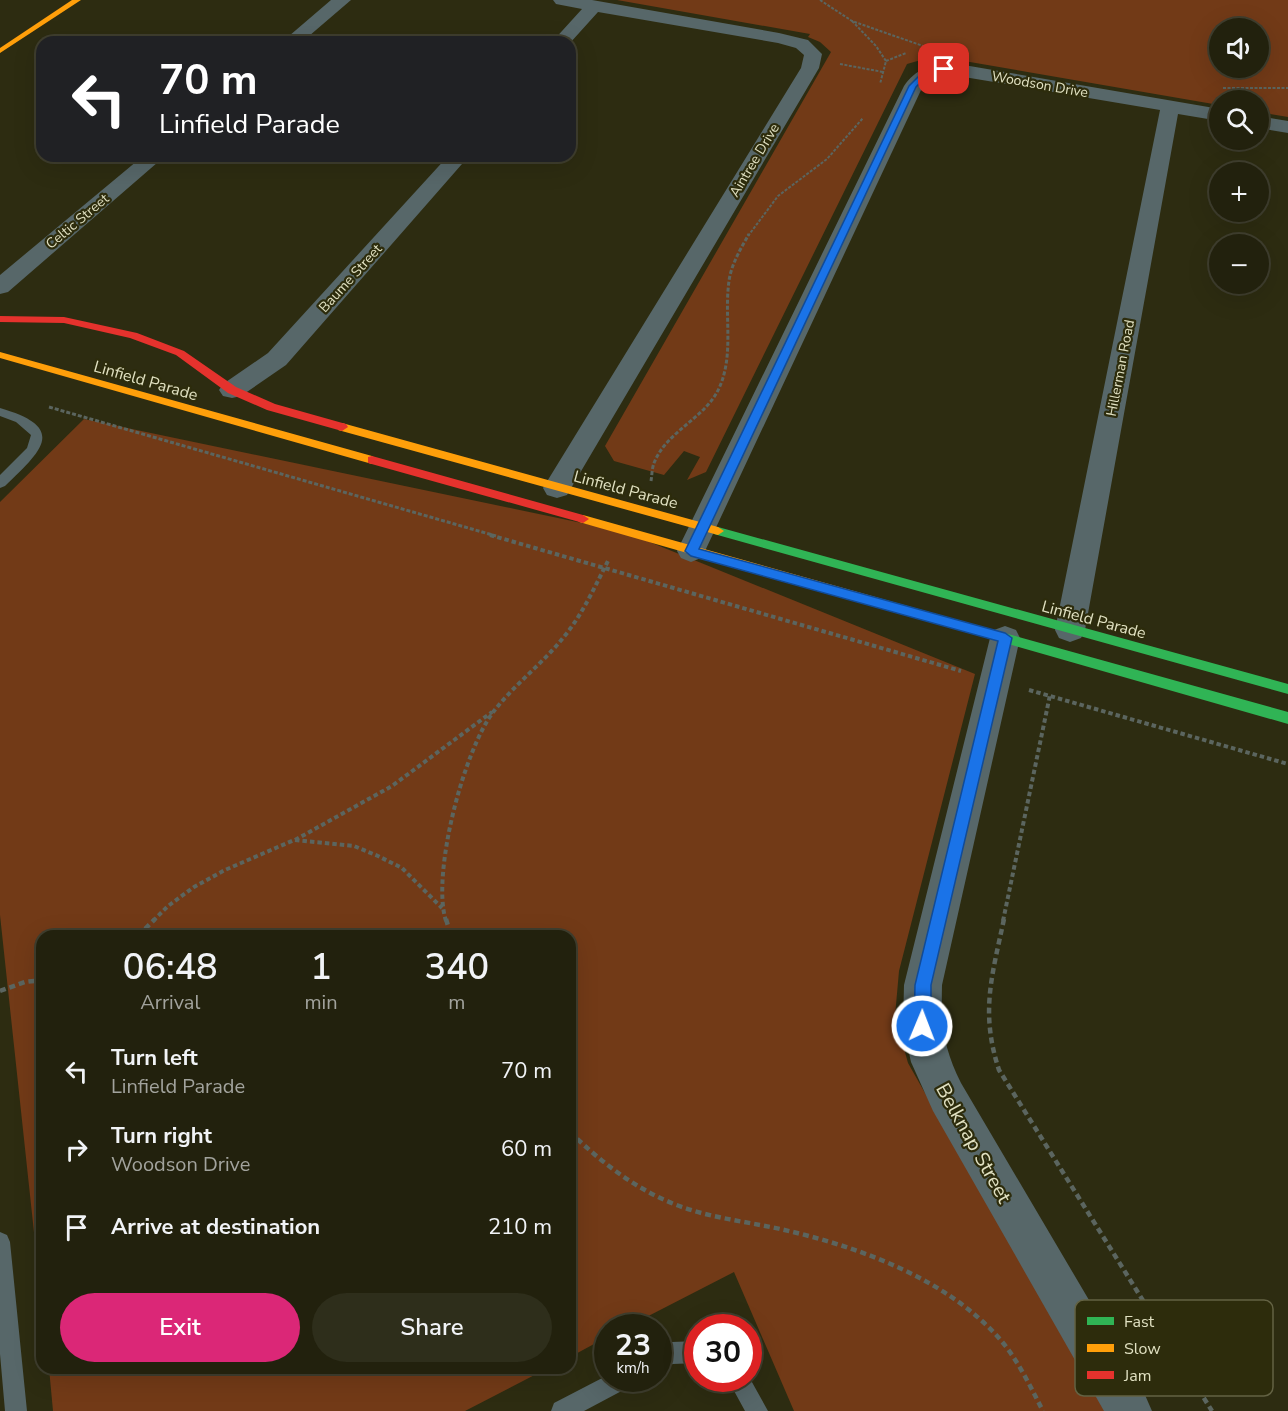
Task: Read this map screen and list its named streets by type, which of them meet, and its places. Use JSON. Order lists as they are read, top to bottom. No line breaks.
{"streets":{"street":["Woodson Drive","Aintree Drive","Celtic Street","Baume Street","Hillerman Road","Linfield Parade","Belknap Street"]},"crossings":[["Woodson Drive","Hillerman Road"],["Aintree Drive","Linfield Parade"],["Baume Street","Linfield Parade"],["Hillerman Road","Linfield Parade"],["Linfield Parade","Belknap Street"]],"legend":["Fast","Slow","Jam"],"page":{"map_buttons":["+","−"],"turn":["70 m","Linfield Parade"],"eta":["06:48","Arrival","1","min","340","m"],"list":[{"name":"Turn left","note":"Linfield Parade","value":"70 m"},{"name":"Turn right","note":"Woodson Drive","value":"60 m"},{"name":"Arrive at destination","value":"210 m"}],"buttons":["Exit","Share"],"speed":"23 km/h","limit":"30"}}
